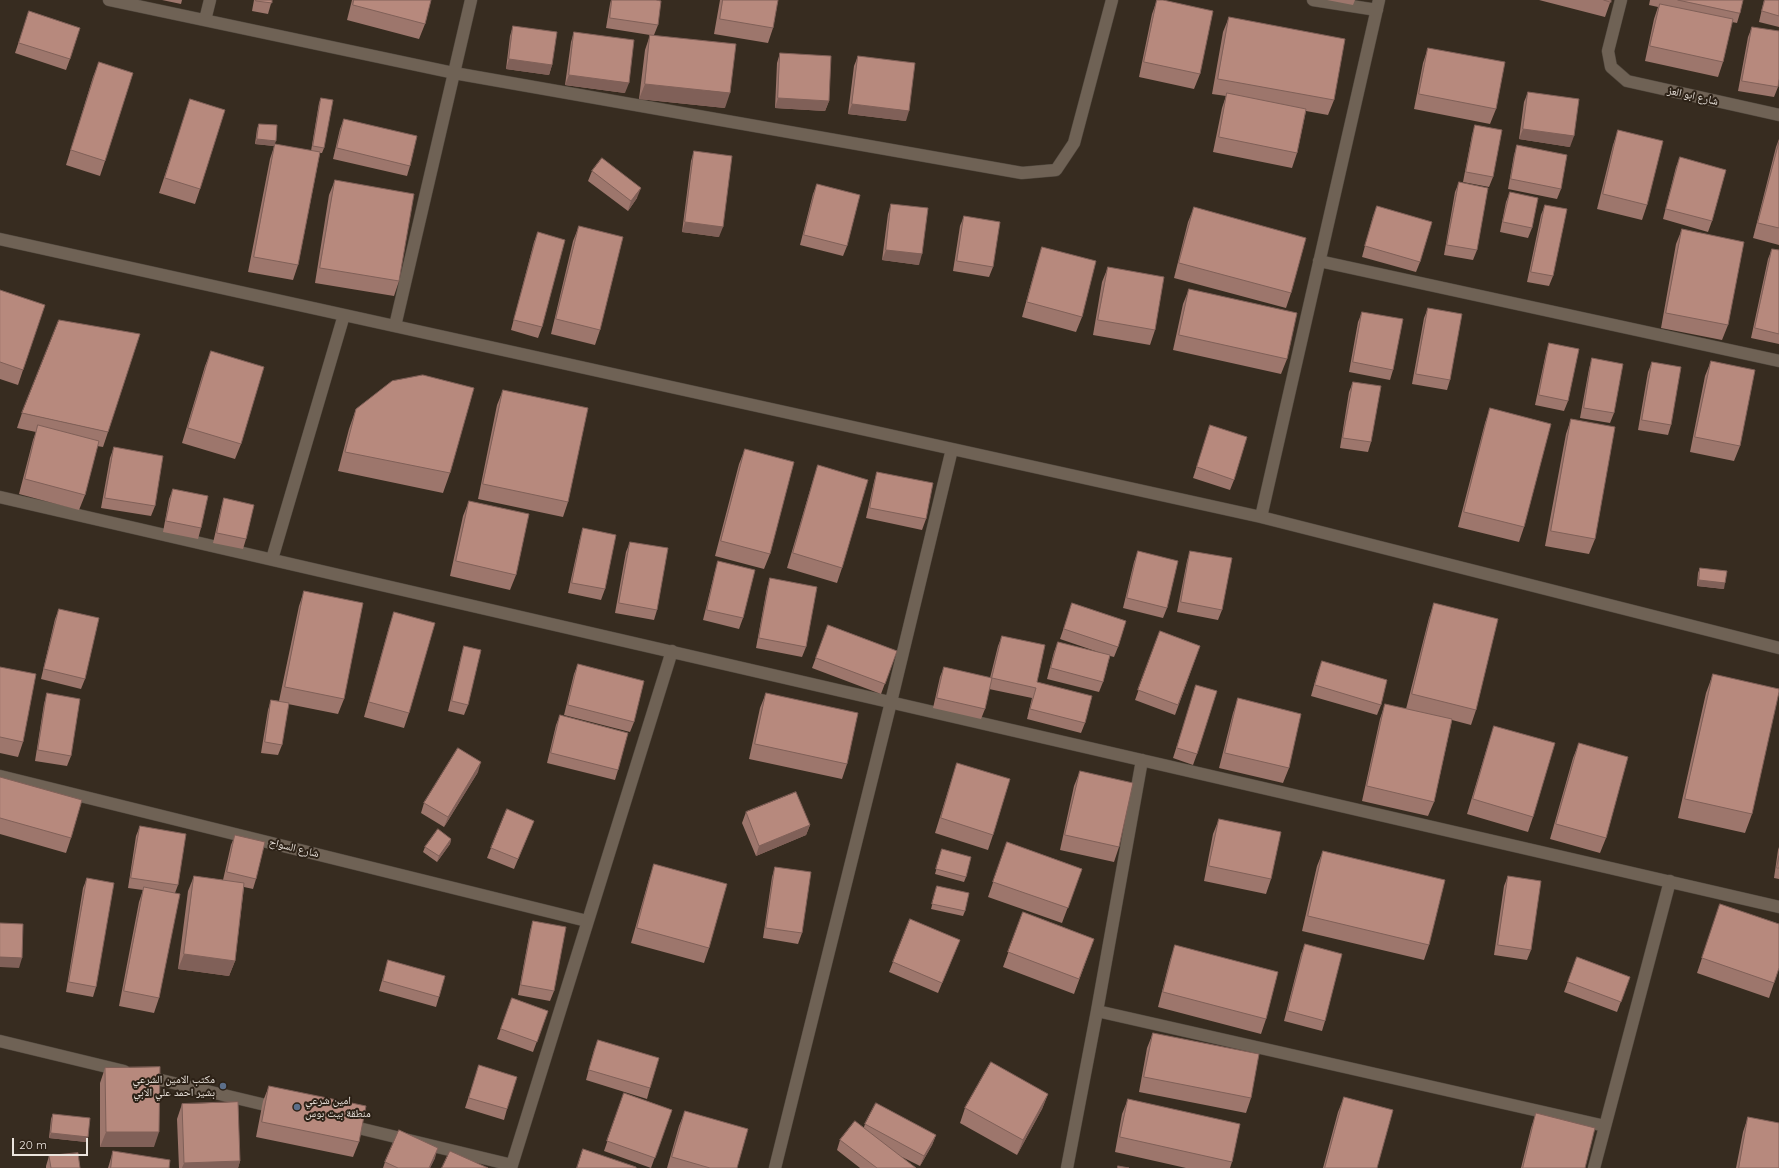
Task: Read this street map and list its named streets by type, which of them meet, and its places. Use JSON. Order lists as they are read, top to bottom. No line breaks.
{"streets":{"street":["شارع ابو العز","شارع السواح"]},"places":["مكتب الامين الشرعي بشير احمد علي الابي","امين شرعي منطقة بيت بوس"],"scale_bar":"20 m"}
